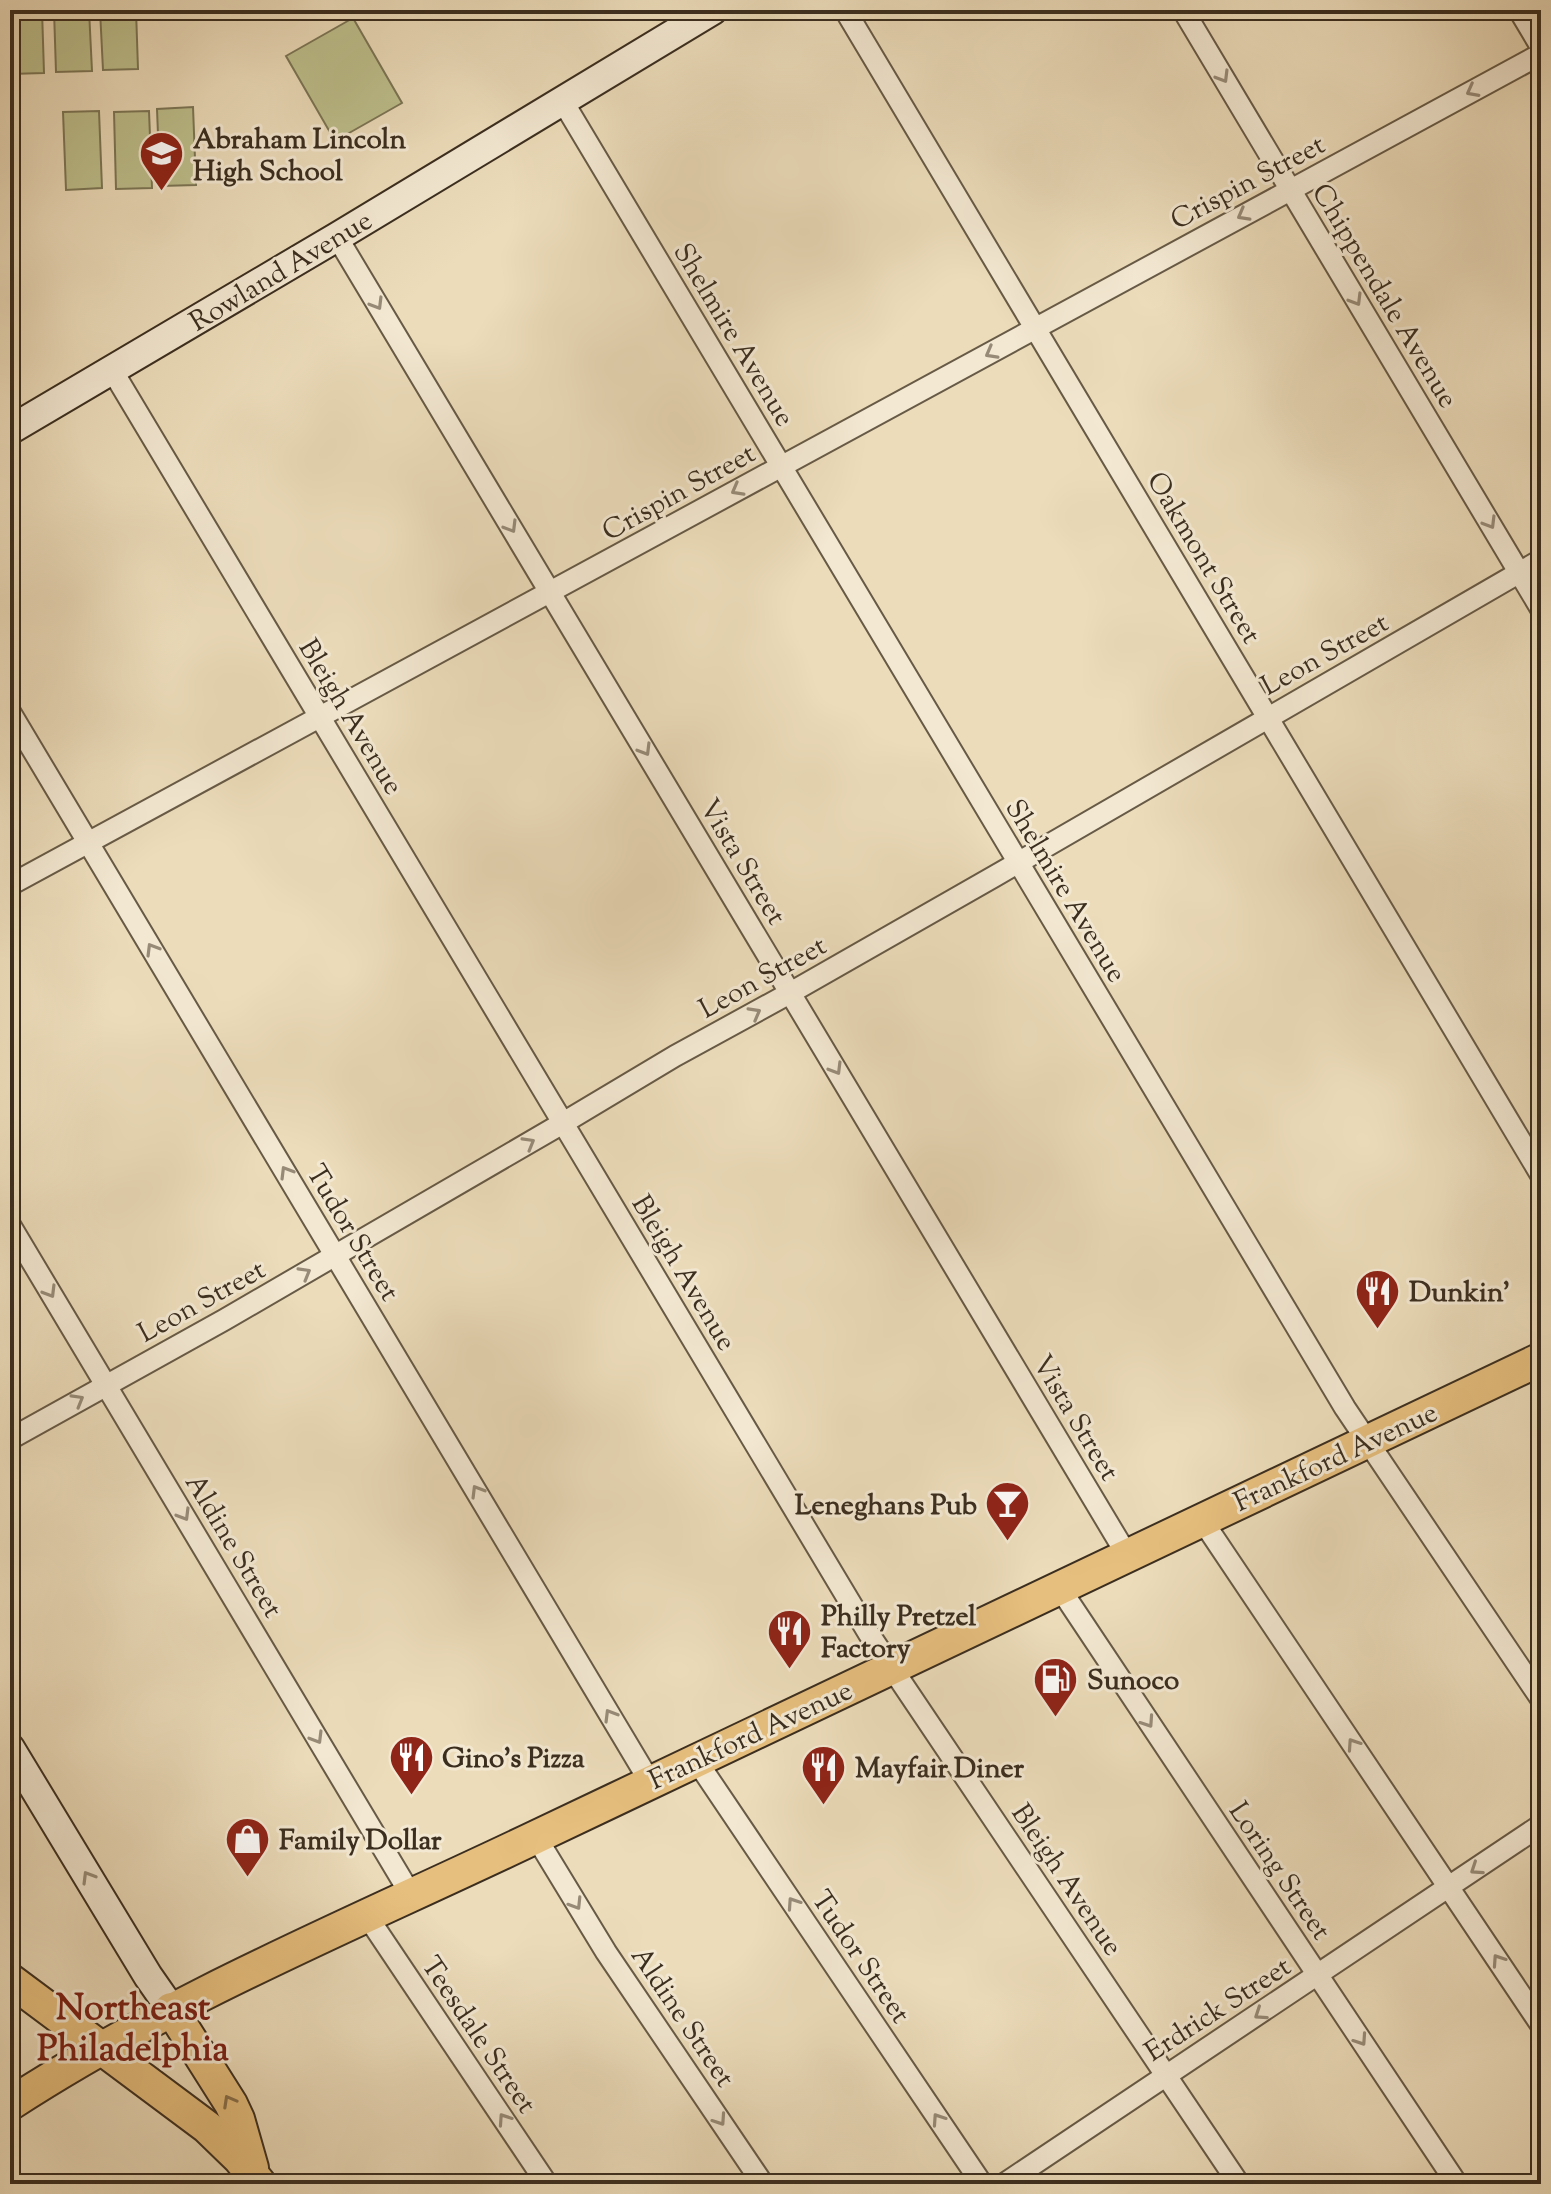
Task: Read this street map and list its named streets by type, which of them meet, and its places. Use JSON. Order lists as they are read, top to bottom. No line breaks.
{"streets":{"main road":["Frankford Avenue"],"street":["Crispin Street","Rowland Avenue","Chippendale Avenue","Shelmire Avenue","Oakmont Street","Leon Street","Bleigh Avenue","Vista Street","Tudor Street","Aldine Street","Loring Street","Erdrick Street","Teesdale Street"]},"crossings":[["Crispin Street","Chippendale Avenue"],["Crispin Street","Shelmire Avenue"],["Crispin Street","Oakmont Street"],["Crispin Street","Bleigh Avenue"],["Crispin Street","Vista Street"],["Crispin Street","Tudor Street"],["Rowland Avenue","Shelmire Avenue"],["Rowland Avenue","Bleigh Avenue"],["Rowland Avenue","Vista Street"],["Chippendale Avenue","Leon Street"],["Shelmire Avenue","Leon Street"],["Shelmire Avenue","Frankford Avenue"],["Oakmont Street","Leon Street"],["Leon Street","Bleigh Avenue"],["Leon Street","Vista Street"],["Leon Street","Tudor Street"],["Leon Street","Aldine Street"],["Bleigh Avenue","Frankford Avenue"],["Bleigh Avenue","Erdrick Street"],["Vista Street","Frankford Avenue"],["Tudor Street","Frankford Avenue"],["Frankford Avenue","Aldine Street"],["Frankford Avenue","Loring Street"],["Frankford Avenue","Teesdale Street"],["Loring Street","Erdrick Street"]],"one_way":["Crispin Street","Chippendale Avenue","Leon Street","Vista Street","Tudor Street","Aldine Street","Erdrick Street","Teesdale Street"],"districts":["Northeast Philadelphia"],"places":{"school or university":["Abraham Lincoln High School"],"restaurant":["Dunkin'","Philly Pretzel Factory","Gino's Pizza","Mayfair Diner"],"bar":["Leneghans Pub"],"fuel station":["Sunoco"],"shop":["Family Dollar"]}}
